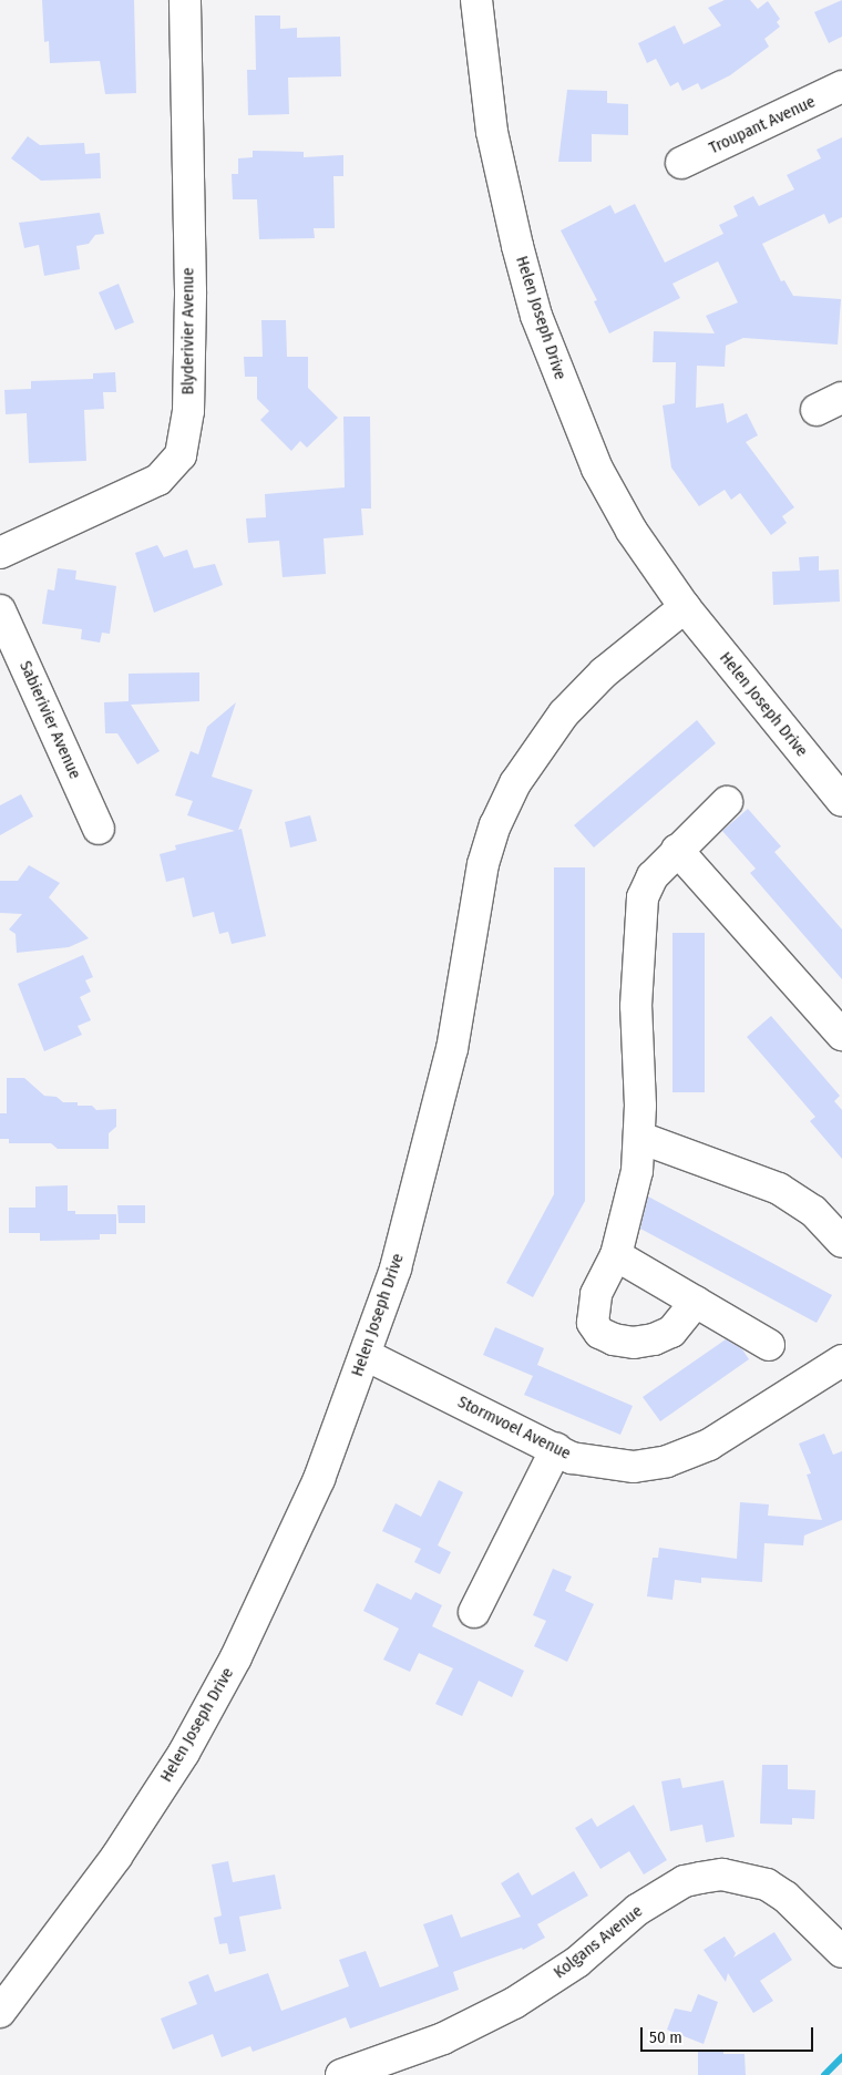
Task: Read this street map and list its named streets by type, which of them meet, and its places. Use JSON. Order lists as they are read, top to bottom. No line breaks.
{"streets":{"street":["Troupant Avenue","Helen Joseph Drive","Blyderivier Avenue","Sabierivier Avenue","Stormvoel Avenue","Kolgans Avenue"]},"crossings":[["Helen Joseph Drive","Stormvoel Avenue"]],"scale_bar":"50 m"}
